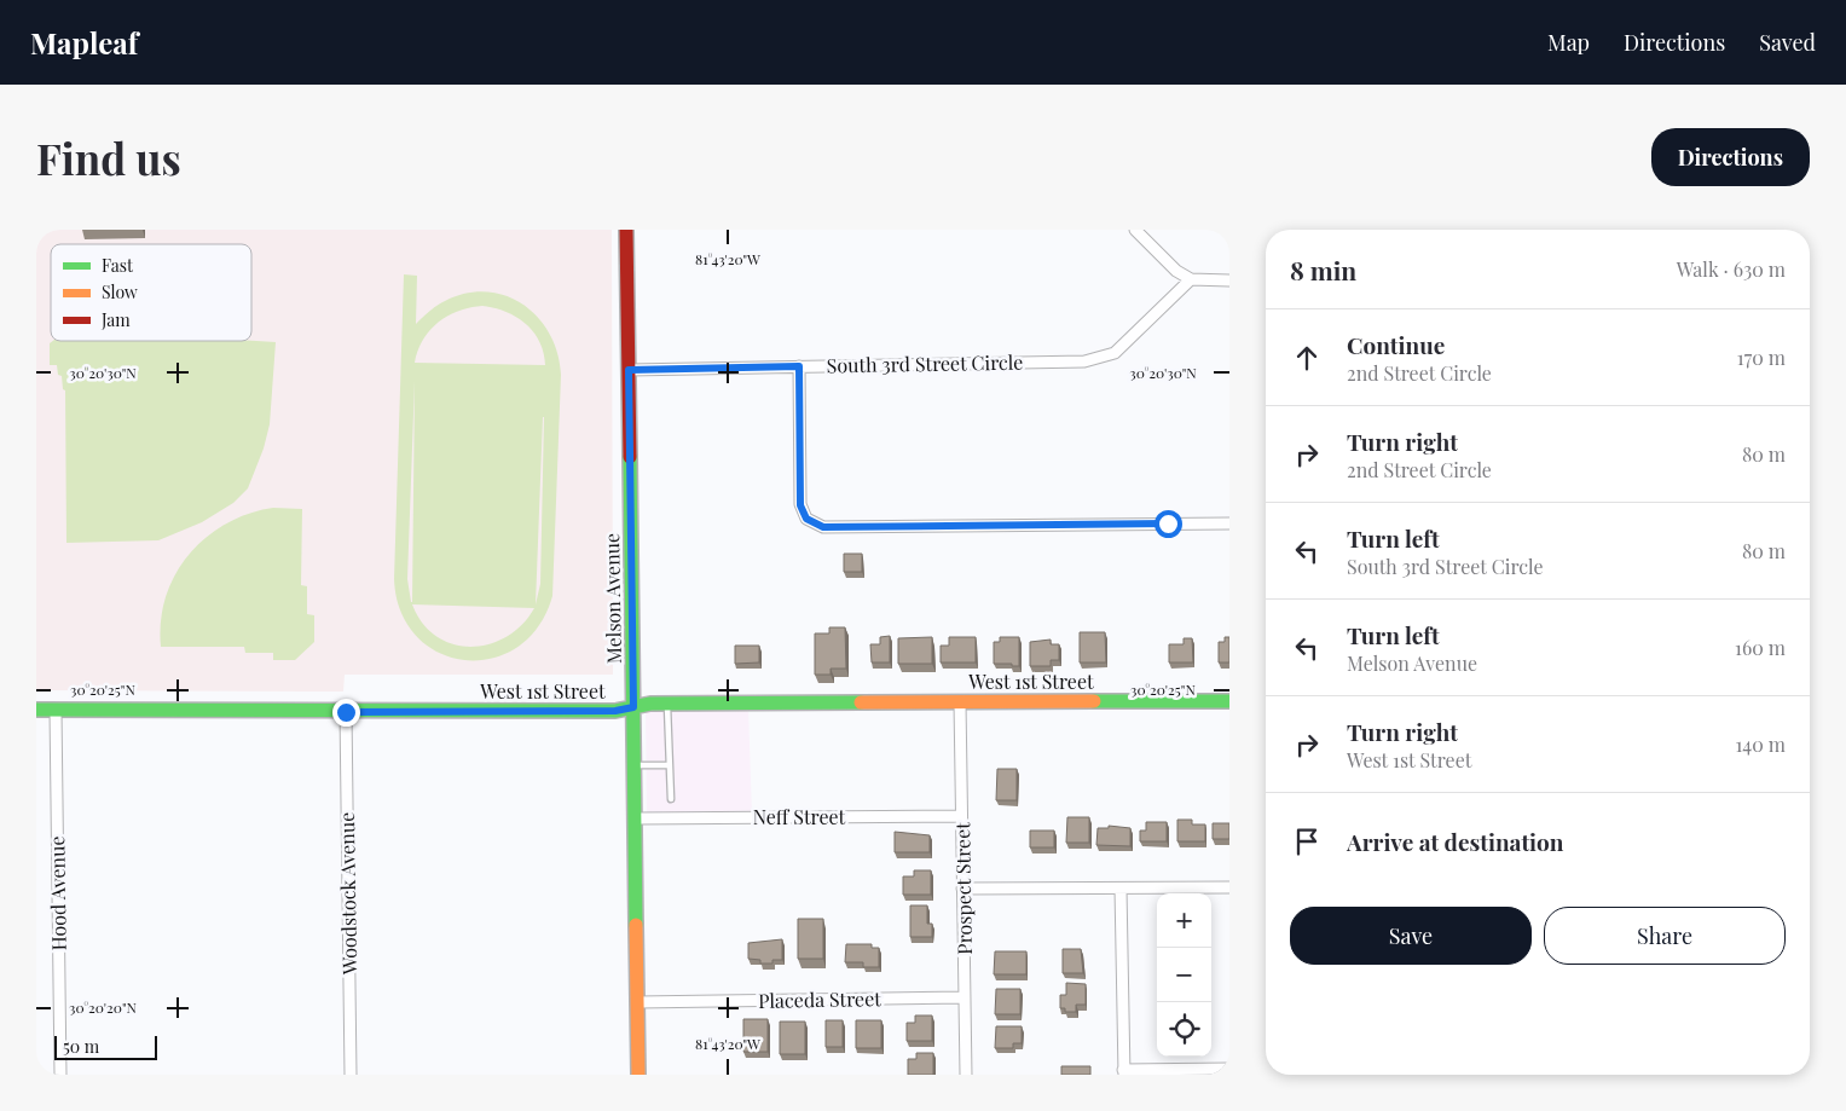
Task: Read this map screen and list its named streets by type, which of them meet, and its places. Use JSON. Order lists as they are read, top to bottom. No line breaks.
{"streets":{"street":["South 3rd Street Circle","Melson Avenue","West 1st Street","Neff Street","Prospect Street","Hood Avenue","Woodstock Avenue","Placeda Street"]},"crossings":[["South 3rd Street Circle","Melson Avenue"],["Melson Avenue","West 1st Street"],["Melson Avenue","Neff Street"],["Melson Avenue","Placeda Street"],["West 1st Street","Prospect Street"],["West 1st Street","Hood Avenue"],["West 1st Street","Woodstock Avenue"],["Neff Street","Prospect Street"],["Prospect Street","Placeda Street"]],"legend":["Fast","Slow","Jam"],"scale_bar":"50 m","page":{"header":"Mapleaf","nav":["Map","Directions","Saved"],"buttons":["Directions",["Save","Share"]],"title":"Find us","heading":["8 min","Walk · 630 m"],"list":[["Continue","2nd Street Circle","170 m"],["Turn right","2nd Street Circle","80 m"],["Turn left","South 3rd Street Circle","80 m"],["Turn left","Melson Avenue","160 m"],["Turn right","West 1st Street","140 m"],"Arrive at destination"],"map_buttons":["+","−"],"scale":"50 m"},"coordinates":["81°43'20\"W","30°20'30\"N","30°20'25\"N","30°20'20\"N"]}
